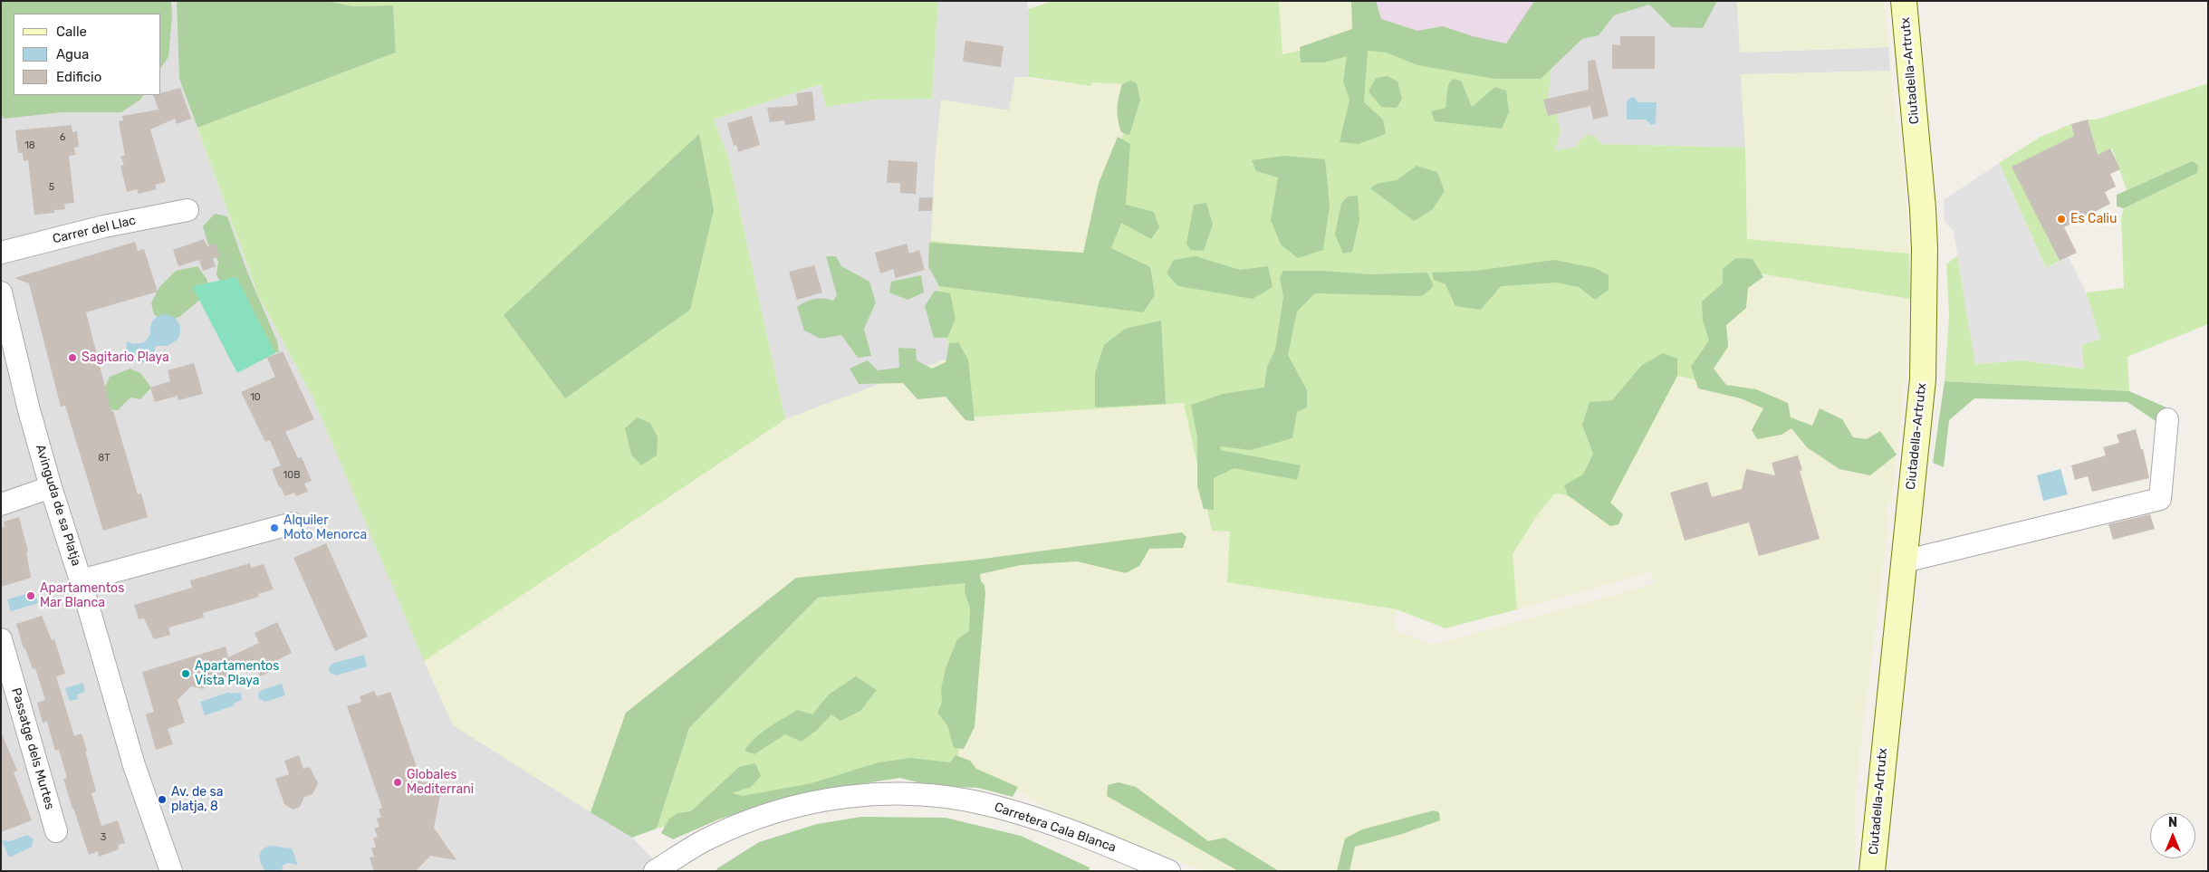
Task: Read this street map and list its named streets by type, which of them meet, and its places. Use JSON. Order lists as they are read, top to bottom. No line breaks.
{"streets":{"main road":["Ciutadella-Artrutx"],"street":["Carrer del Llac","Avinguda de sa Platja","Passatge dels Murtes","Carretera Cala Blanca"]},"places":["Es Caliu","Sagitario Playa","Alquiler Moto Menorca","Apartamentos Mar Blanca","Apartamentos Vista Playa","Globales Mediterrani","Av. de sa platja, 8"],"house_numbers":["6","18","5","10","8T","10B","3"],"legend":["Calle","Agua","Edificio"],"north":"top"}
